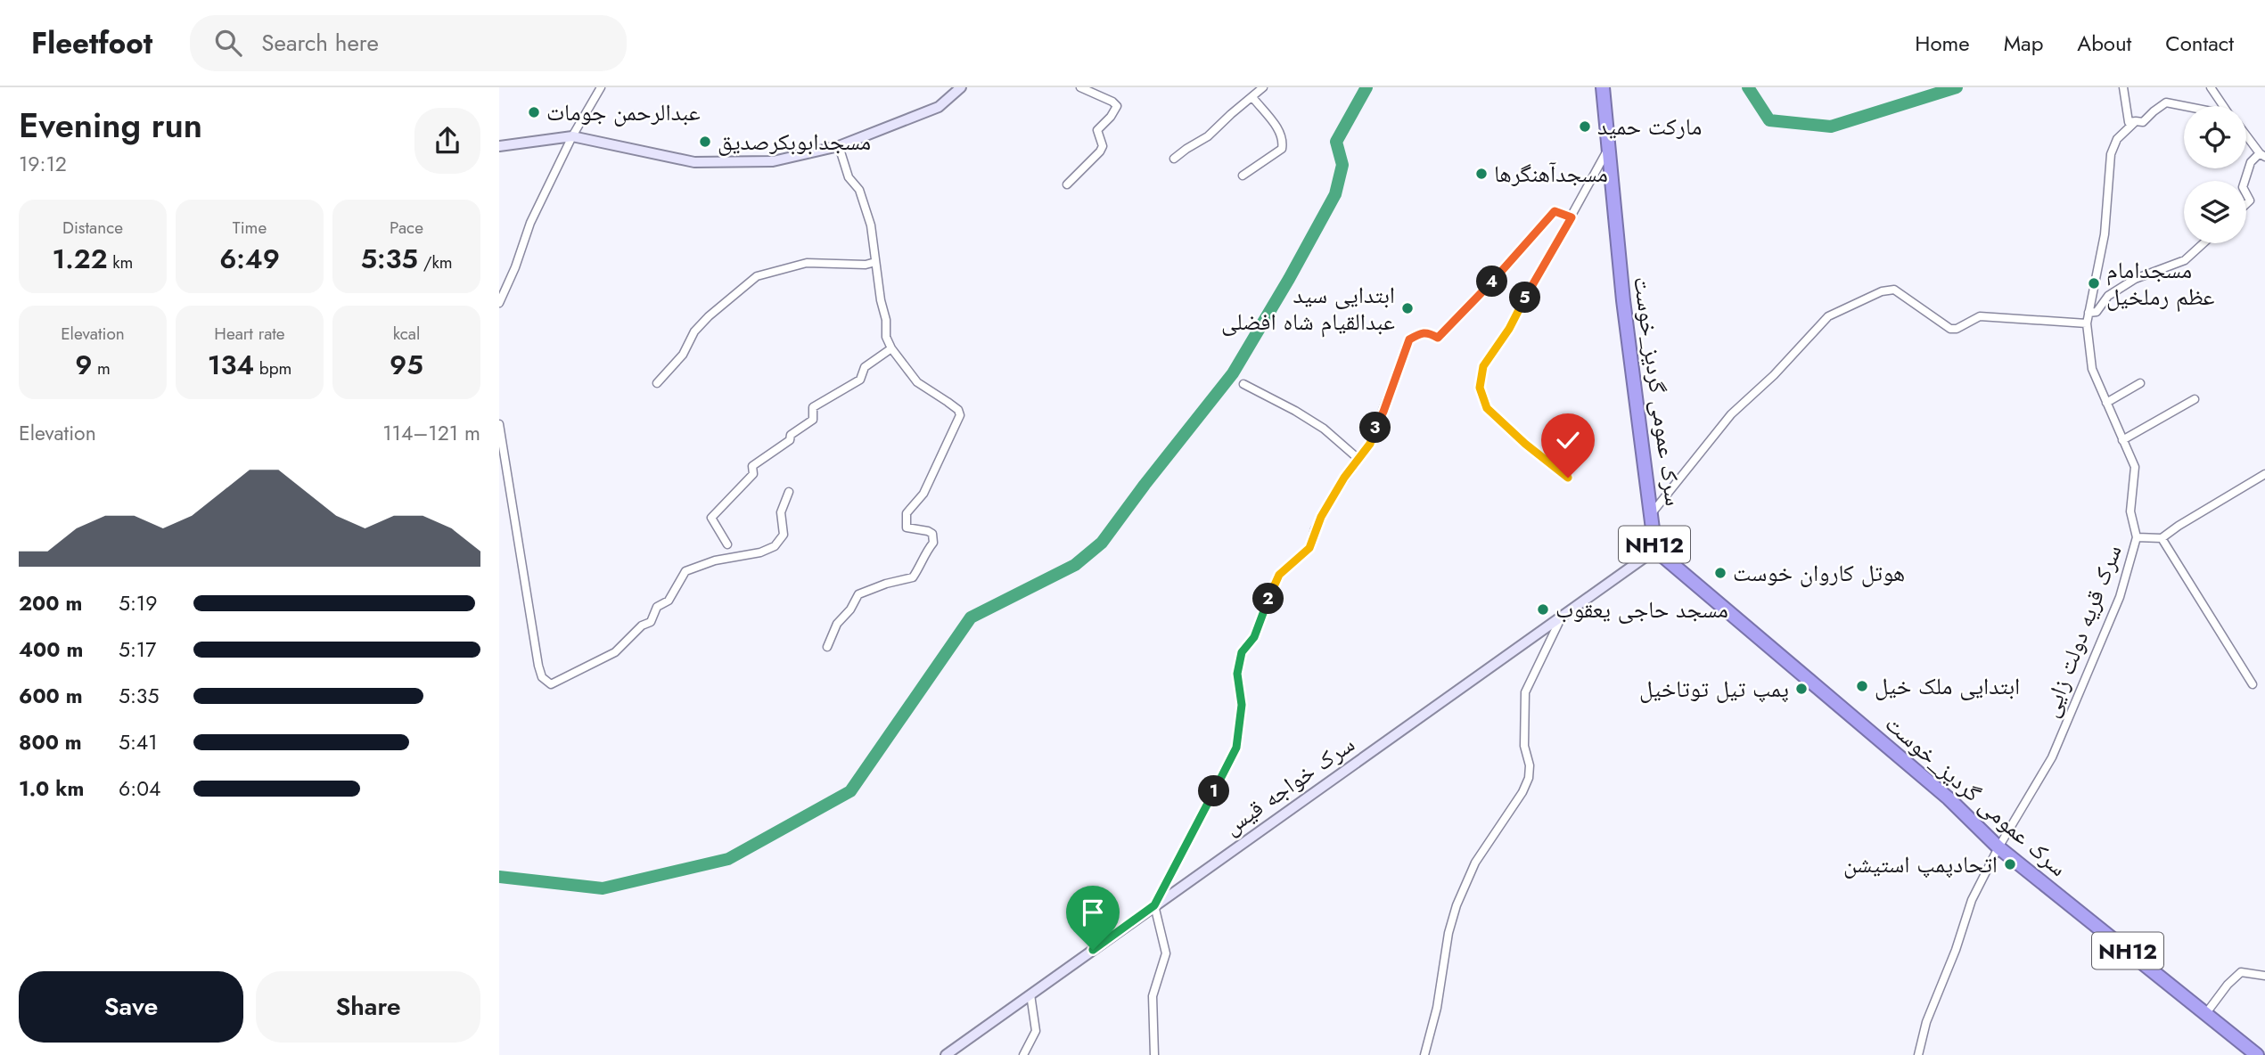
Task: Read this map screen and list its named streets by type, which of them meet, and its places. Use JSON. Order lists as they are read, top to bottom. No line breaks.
{"streets":{"highway":["سرک عمومی گردیز_خوست","NH12"],"street":["سرک قریه دولت زایی","سرک خواجه قیس"]},"crossings":[["سرک عمومی گردیز_خوست","سرک قریه دولت زایی"],["سرک عمومی گردیز_خوست","سرک خواجه قیس"]],"places":["عبدالرحمن جومات","مارکت حمید","مسجدابوبکرصدیق","مسجدآهنگرها","مسجدامام عظم رملخیل","ابتدایی سید عبدالقیام شاه افضلی","هوتل کاروان خوست","مسجد حاجی یعقوب","ابتدایی ملک خیل","پمپ تیل توتاخیل","اتحادپمپ استیشن"],"page":{"header":"Fleetfoot","search":"Search here","nav":["Home","Map","About","Contact"],"heading":["Evening run","19:12"],"stats":[["Distance","1.22 km"],["Time","6:49"],["Pace","5:35 /km"],["Elevation","9 m"],["Heart rate","134 bpm"],["kcal","95"]],"pins":["4","5","3","2","1"],"chart":["Elevation","114–121 m"],"list":[{"name":"200 m","note":"5:19"},{"name":"400 m","note":"5:17"},{"name":"600 m","note":"5:35"},{"name":"800 m","note":"5:41"},{"name":"1.0 km","note":"6:04"}],"buttons":["Save","Share"]}}
